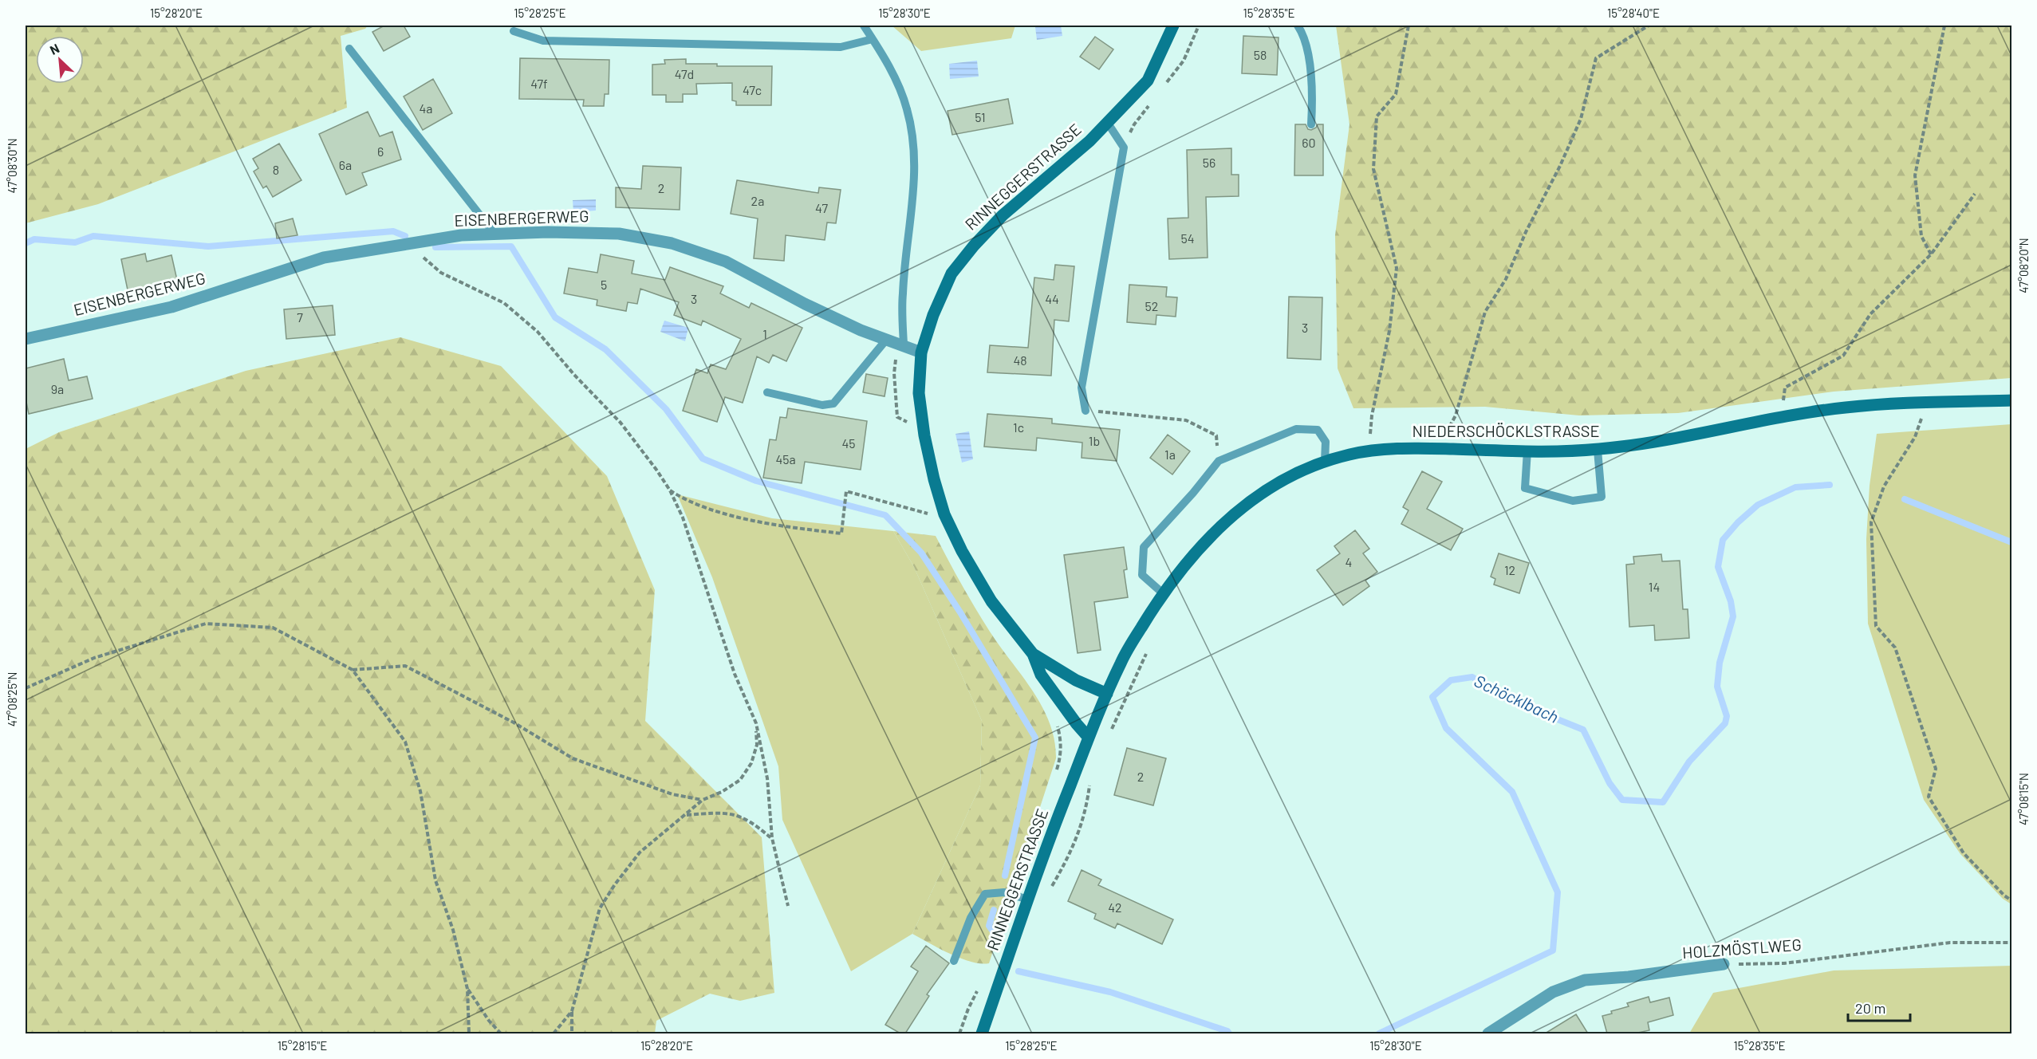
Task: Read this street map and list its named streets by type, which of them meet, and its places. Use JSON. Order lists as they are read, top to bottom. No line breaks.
{"streets":{"main road":["RINNEGGERSTRASSE","NIEDERSCHÖCKLSTRASSE"],"street":["EISENBERGERWEG","HOLZMÖSTLWEG"]},"crossings":[["RINNEGGERSTRASSE","EISENBERGERWEG"],["RINNEGGERSTRASSE","NIEDERSCHÖCKLSTRASSE"]],"water":["Schöcklbach"],"house_numbers":["58","47d","47f","47c","4a","51","60","6","56","6a","8","2","2a","47","54","5","3","44","52","7","3","1","48","9a","1c","1b","45","1a","45a","4","12","14","2","42"],"scale_bar":"20 m","north":"top left","coordinates":["15°28'20\"E","15°28'25\"E","15°28'30\"E","15°28'35\"E","15°28'40\"E","47°08'30\"N","47°08'20\"N","47°08'25\"N","47°08'15\"N","15°28'15\"E"]}
